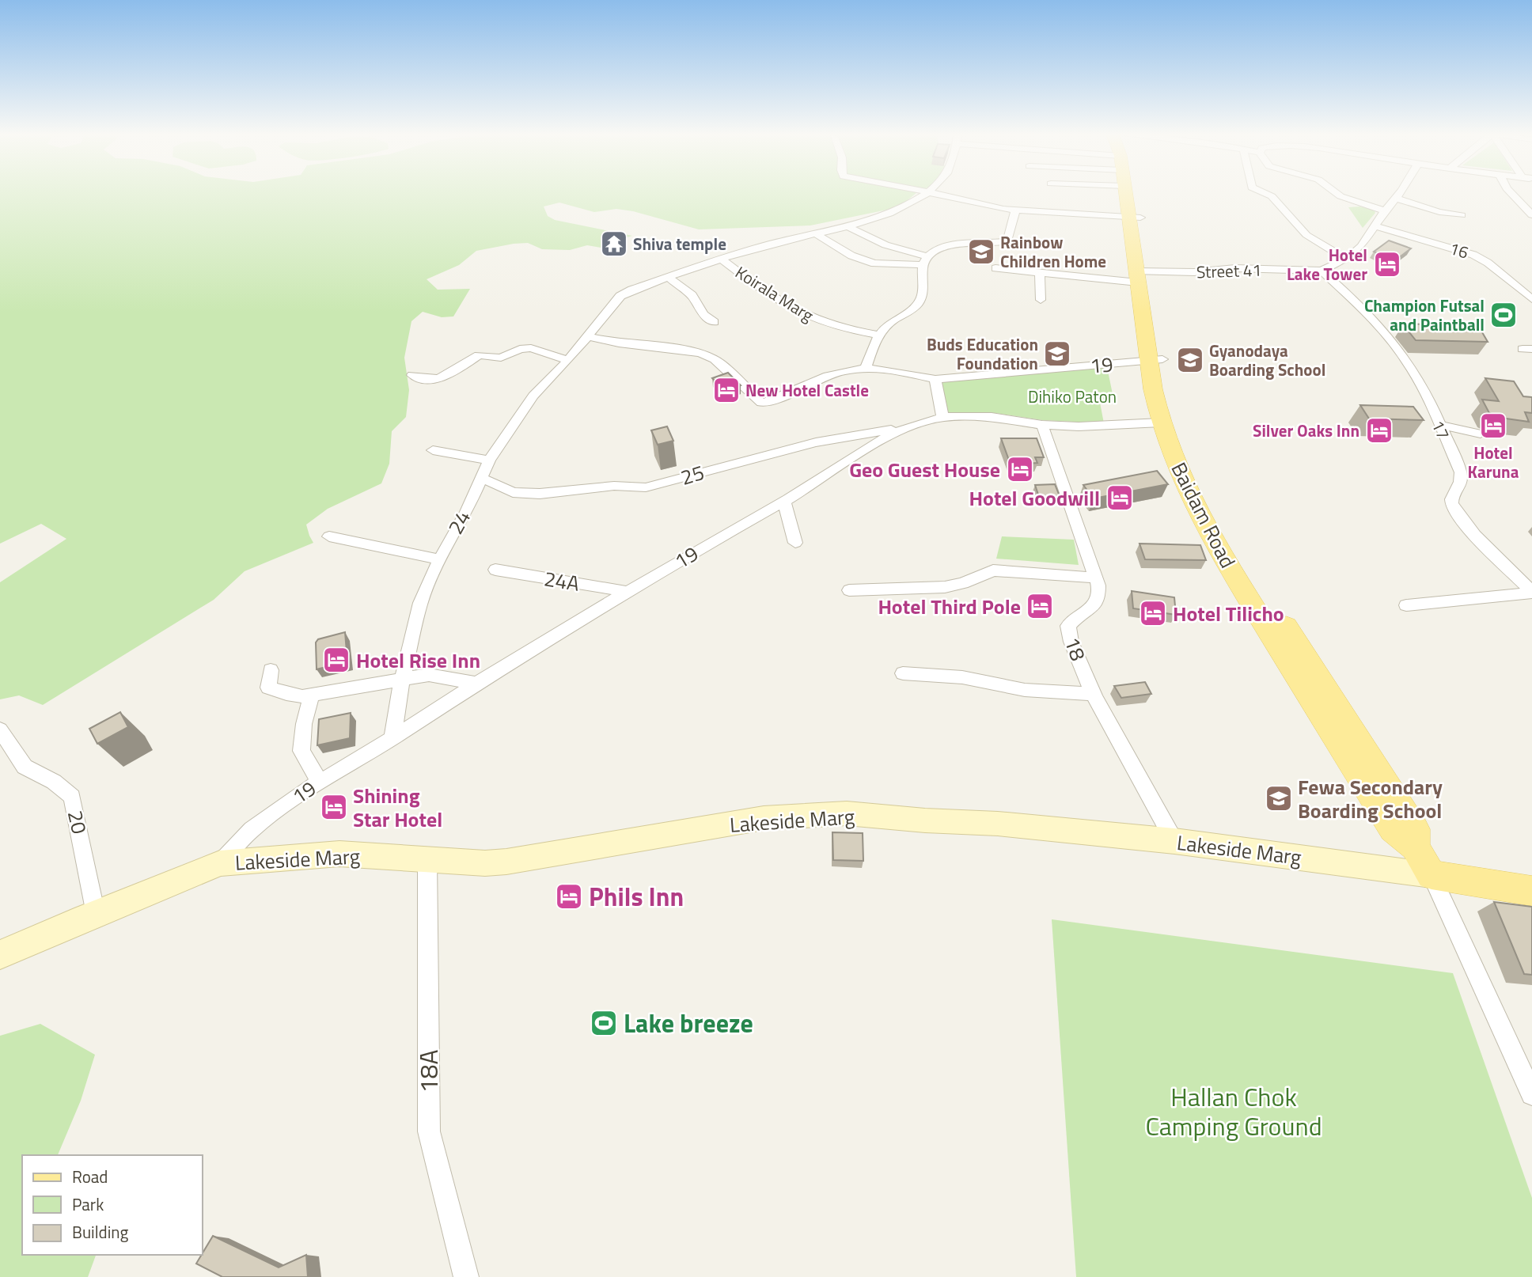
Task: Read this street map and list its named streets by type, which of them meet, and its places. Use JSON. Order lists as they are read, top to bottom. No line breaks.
{"streets":{"main road":["Baidam Road","Lakeside Marg"],"street":["16","Street 41","Koirala Marg","19","17","25","24","24A","18","20","18A"]},"crossings":[["Street 41","17"],["Street 41","Baidam Road"],["Koirala Marg","24"],["19","25"],["19","Baidam Road"],["19","24"],["19","24A"],["19","18"],["19","Lakeside Marg"],["25","24"],["Baidam Road","Lakeside Marg"],["18","Lakeside Marg"],["Lakeside Marg","20"],["Lakeside Marg","18A"]],"parks":["Dihiko Paton","Hallan Chok Camping Ground"],"places":{"temple":["Shiva temple"],"school or university":["Rainbow Children Home","Buds Education Foundation","Gyanodaya Boarding School","Fewa Secondary Boarding School"],"hotel":["Hotel Lake Tower","New Hotel Castle","Hotel Karuna","Silver Oaks Inn","Geo Guest House","Hotel Goodwill","Hotel Third Pole","Hotel Tilicho","Hotel Rise Inn","Shining Star Hotel","Phils Inn"],"sports":["Champion Futsal and Paintball","Lake breeze"]},"legend":["Road","Park","Building"]}
